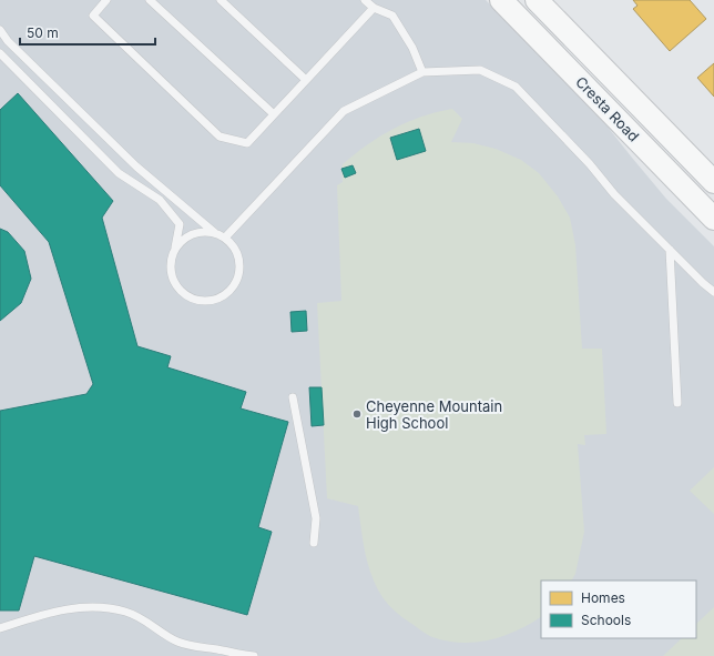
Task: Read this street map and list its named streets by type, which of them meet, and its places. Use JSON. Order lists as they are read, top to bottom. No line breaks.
{"streets":{"main road":["Cresta Road"]},"places":["Cheyenne Mountain High School"],"legend":["Homes","Schools"],"scale_bar":"50 m"}
